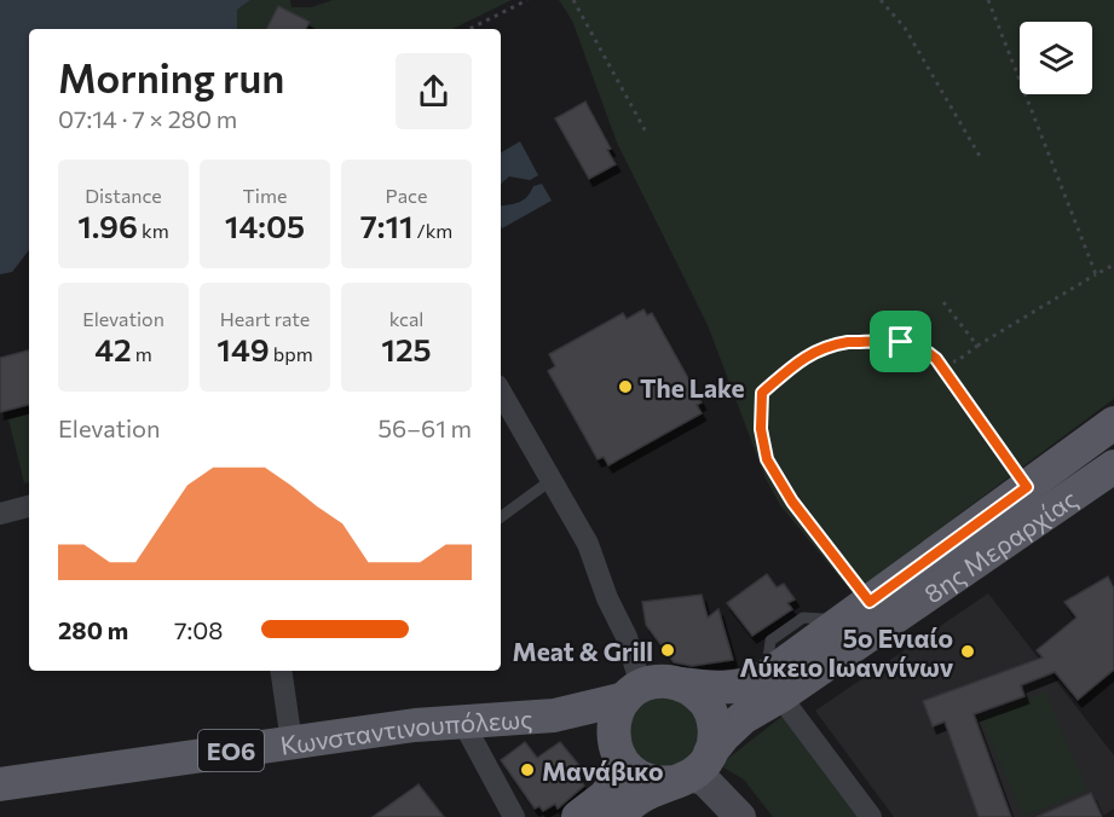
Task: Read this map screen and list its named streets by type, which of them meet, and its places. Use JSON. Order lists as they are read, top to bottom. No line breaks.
{"streets":{"main road":["8ης Μεραρχίας","Κωνσταντινουπόλεως","ΕΟ6"]},"crossings":[["8ης Μεραρχίας","Κωνσταντινουπόλεως"],["8ης Μεραρχίας","ΕΟ6"],["Κωνσταντινουπόλεως","ΕΟ6"]],"places":["The Lake","Meat & Grill","5ο Ενιαίο Λύκειο Ιωαννίνων","Μανάβικο"],"page":{"heading":["Morning run","07:14 · 7 × 280 m"],"stats":[["Distance","1.96 km"],["Time","14:05"],["Pace","7:11 /km"],["Elevation","42 m"],["Heart rate","149 bpm"],["kcal","125"]],"chart":["Elevation","56–61 m"],"list":[{"name":"280 m","note":"7:08"}]}}
